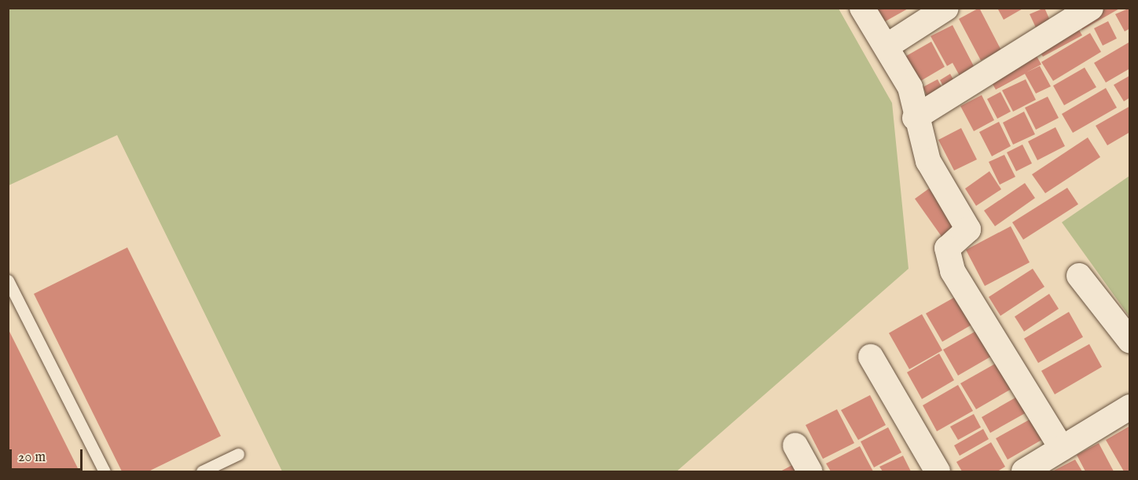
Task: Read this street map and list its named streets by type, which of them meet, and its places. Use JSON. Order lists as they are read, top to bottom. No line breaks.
{"scale_bar":"20 m"}
